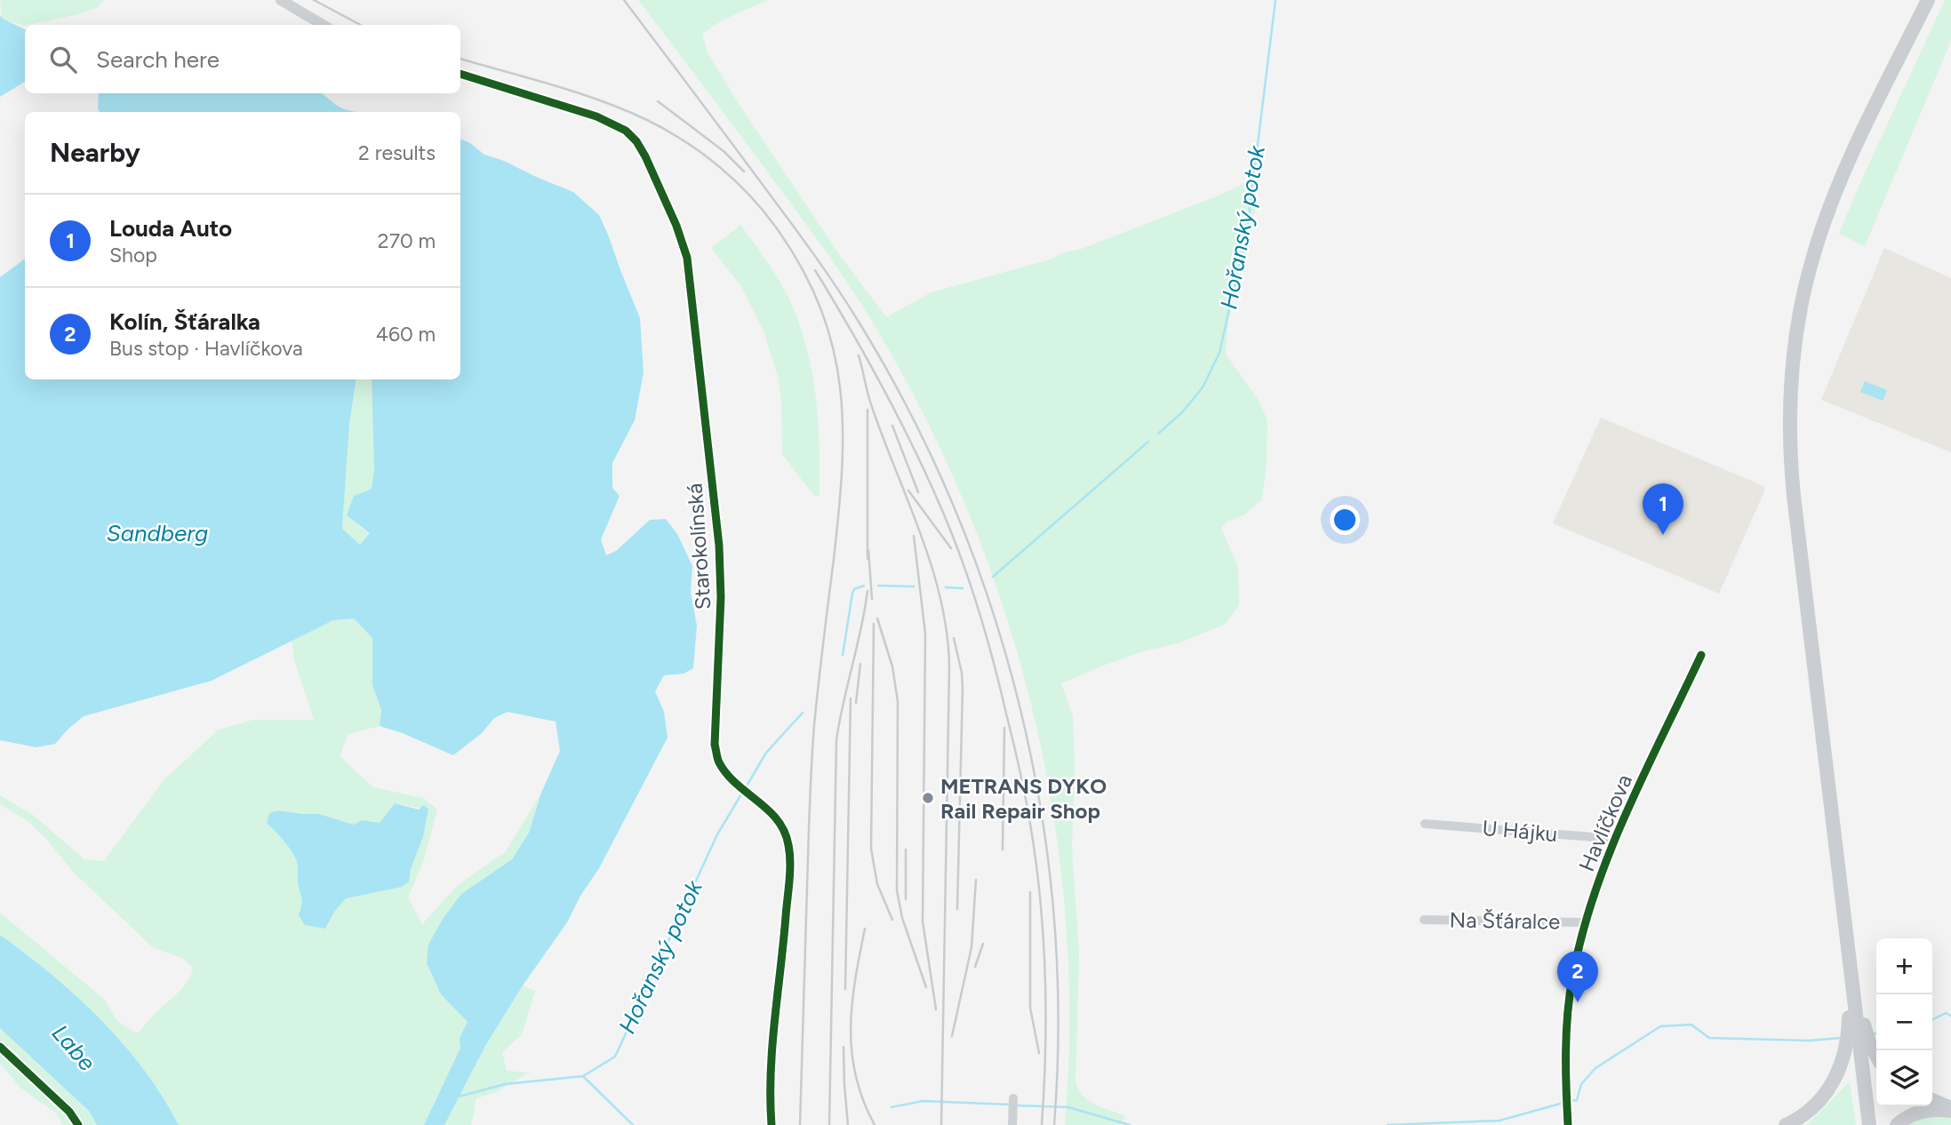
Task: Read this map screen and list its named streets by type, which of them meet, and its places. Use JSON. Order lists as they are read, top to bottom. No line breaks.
{"streets":{"street":["Starokolínská","Havlíčkova","U Hájku","Na Šťáralce"]},"crossings":[["Havlíčkova","U Hájku"],["Havlíčkova","Na Šťáralce"]],"water":["Hořanský potok","Sandberg","Labe"],"places":["METRANS DYKO Rail Repair Shop"],"page":{"search":"Search here","heading":["Nearby","2 results"],"list":[{"mark":"1","name":"Louda Auto","note":"Shop","value":"270 m"},{"mark":"2","name":"Kolín, Šťáralka","note":"Bus stop · Havlíčkova","value":"460 m"}],"pins":["1","2"],"map_buttons":["+","−"]}}
